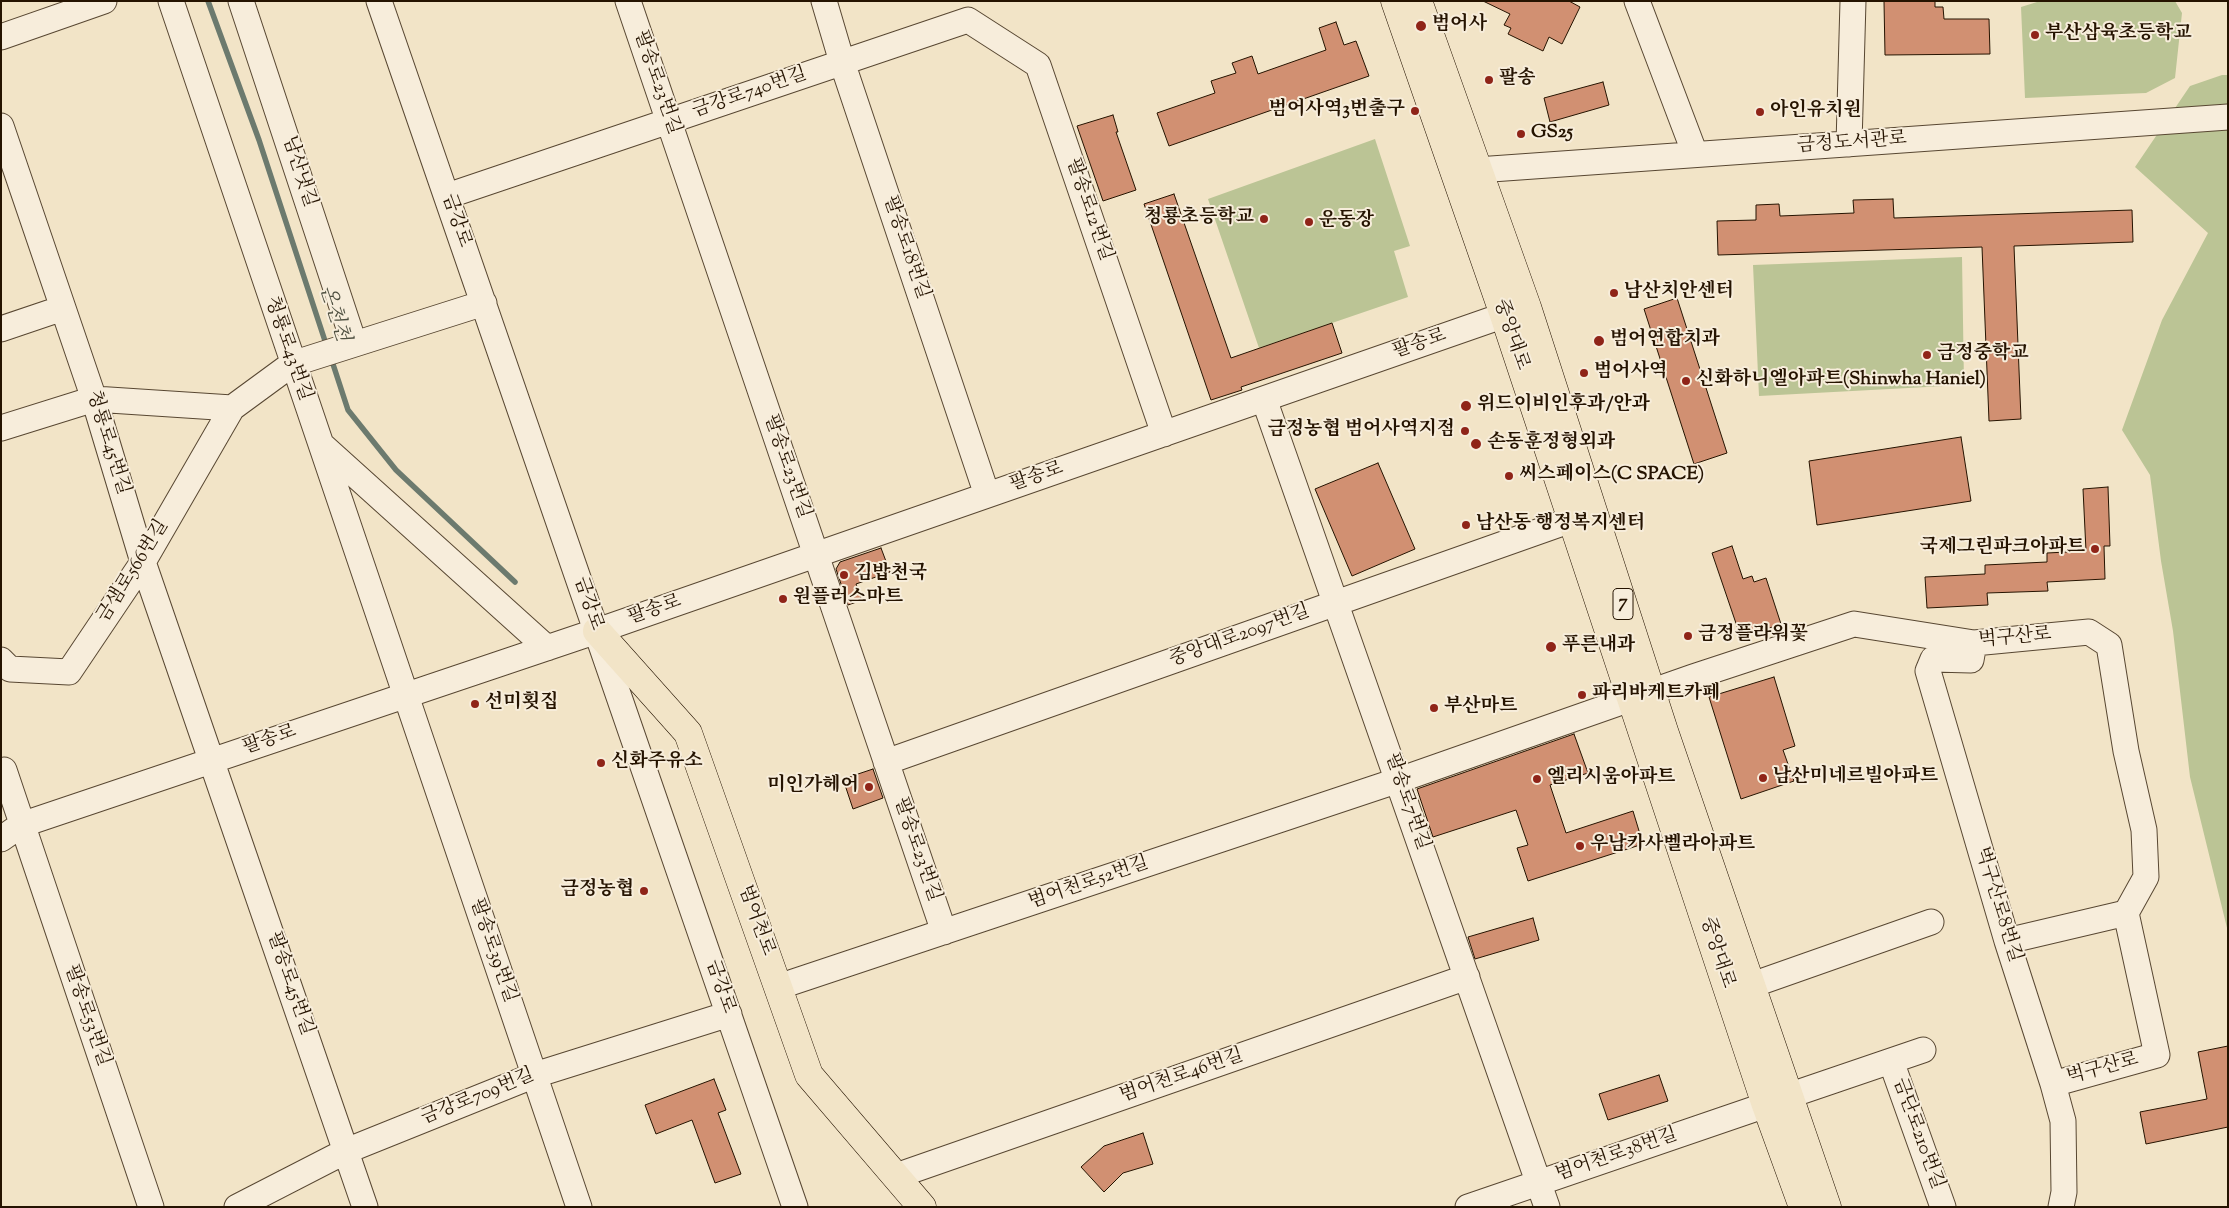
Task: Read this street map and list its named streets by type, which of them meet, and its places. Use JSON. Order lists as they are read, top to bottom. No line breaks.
{"streets":{"main road":["중앙대로","7","범어천로"],"street":["팔송로23번길","금강로740번길","금정도서관로","남산냇길","팔송로12번길","금강로","팔송로18번길","팔송로","청룡로43번길","청룡로45번길","금샘로566번길","중앙대로2097번길","벅구산로","팔송로7번길","범어천로52번길","벅구산로8번길","팔송로39번길","팔송로45번길","팔송로53번길","범어천로46번길","금강로709번길","금단로210번길","범어천로38번길"]},"crossings":[["팔송로23번길","금강로740번길"],["팔송로23번길","팔송로"],["팔송로23번길","중앙대로2097번길"],["팔송로23번길","범어천로52번길"],["금강로740번길","팔송로12번길"],["금강로740번길","금강로"],["금강로740번길","팔송로18번길"],["금정도서관로","중앙대로"],["팔송로12번길","팔송로"],["금강로","팔송로"],["금강로","범어천로"],["금강로","금강로709번길"],["팔송로18번길","팔송로"],["중앙대로","팔송로"],["중앙대로","중앙대로2097번길"],["중앙대로","벅구산로"],["중앙대로","범어천로38번길"],["팔송로","청룡로43번길"],["팔송로","청룡로45번길"],["팔송로","팔송로7번길"],["팔송로","범어천로"],["팔송로","팔송로39번길"],["팔송로","팔송로45번길"],["팔송로","팔송로53번길"],["청룡로43번길","팔송로39번길"],["청룡로45번길","금샘로566번길"],["청룡로45번길","팔송로45번길"],["중앙대로2097번길","팔송로7번길"],["벅구산로","벅구산로8번길"],["팔송로7번길","범어천로52번길"],["팔송로7번길","범어천로46번길"],["팔송로7번길","범어천로38번길"],["범어천로52번길","범어천로"],["범어천로","범어천로46번길"],["팔송로39번길","금강로709번길"],["팔송로45번길","금강로709번길"]],"water":["온천천"],"places":["범어사","부산삼육초등학교","팔송","범어사역3번출구","아인유치원","GS25","청룡초등학교","운동장","남산치안센터","범어연합치과","금정중학교","범어사역","신화하니엘아파트(Shinwha Haniel)","위드이비인후과/안과","금정농협 범어사역지점","손동훈정형외과","씨스페이스(C SPACE)","남산동 행정복지센터","국제그린파크아파트","김밥천국","원플러스마트","금정플라워꽃","푸른내과","파리바케트카페","선미횟집","부산마트","신화주유소","남산미네르빌아파트","엘리시움아파트","미인가헤어","우남카사벨라아파트","금정농협"]}
